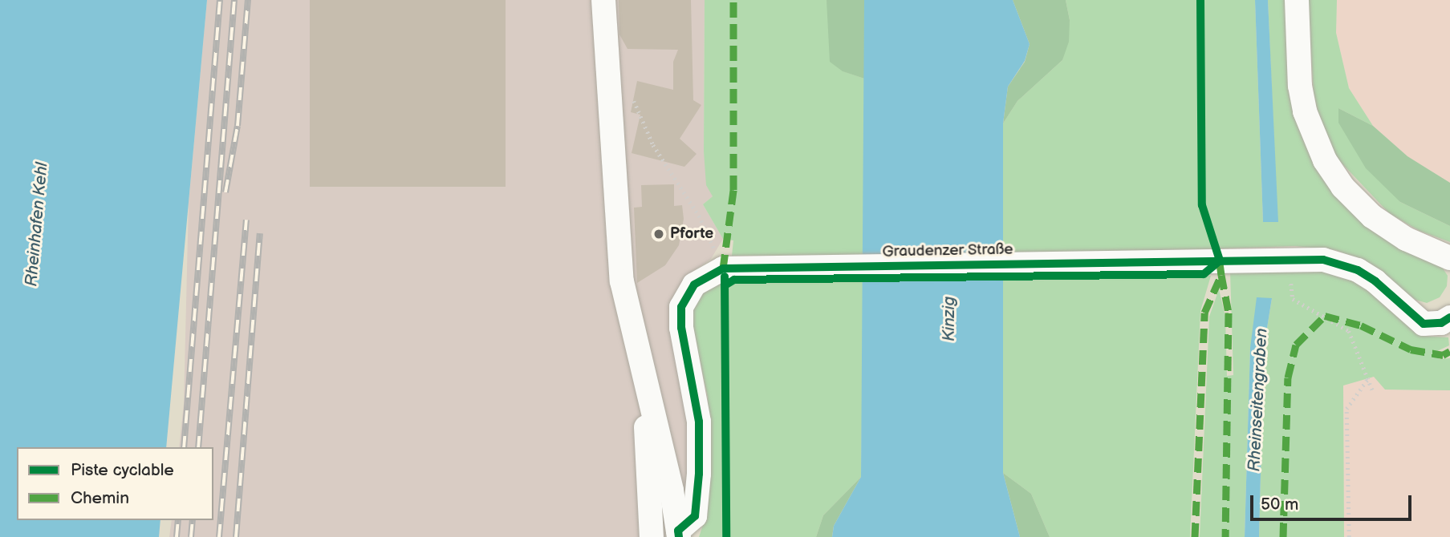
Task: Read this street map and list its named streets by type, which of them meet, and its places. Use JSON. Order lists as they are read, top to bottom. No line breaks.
{"streets":{"street":["Graudenzer Straße"]},"water":["Rheinhafen Kehl","Kinzig","Rheinseitengraben"],"places":["Pforte"],"legend":["Piste cyclable","Chemin"],"scale_bar":"50 m"}
